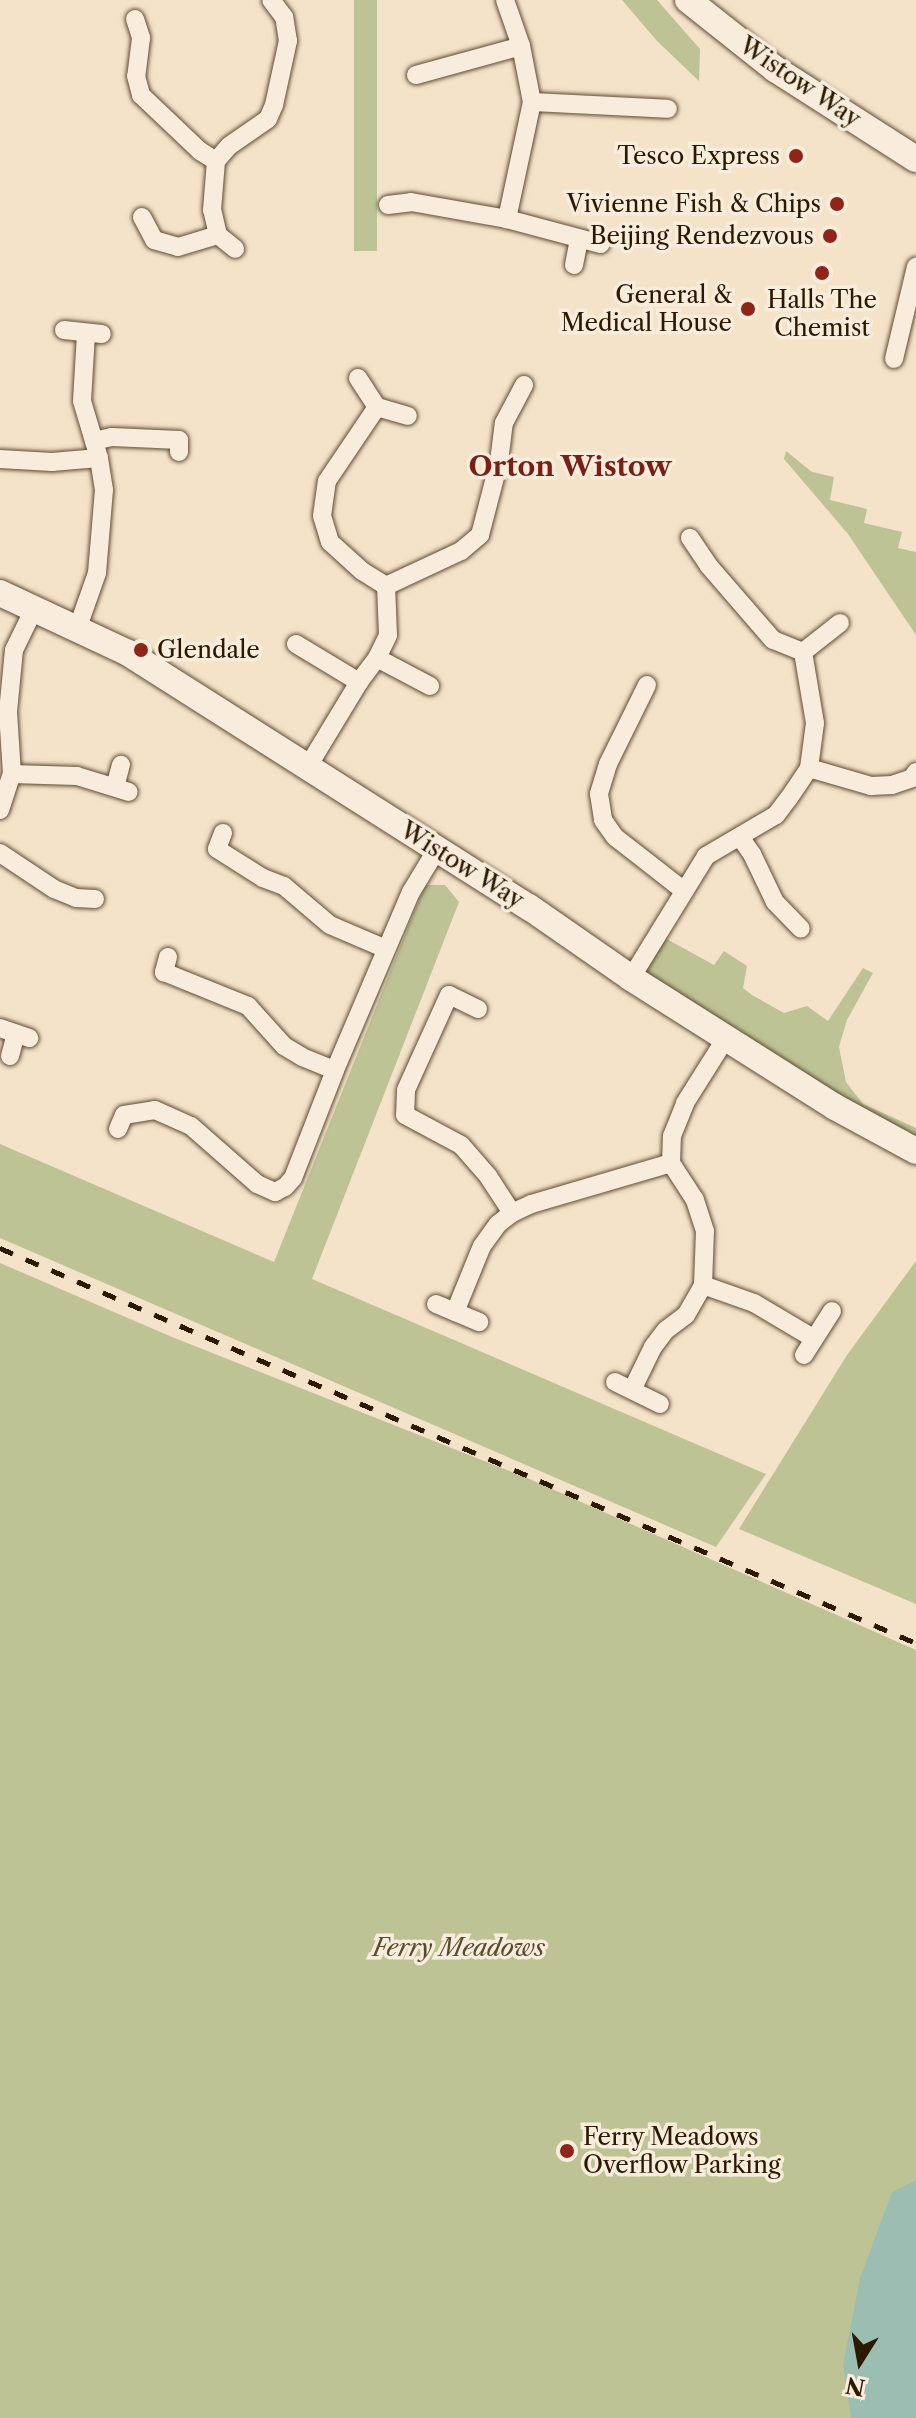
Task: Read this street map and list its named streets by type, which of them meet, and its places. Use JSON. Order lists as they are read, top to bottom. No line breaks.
{"streets":{"street":["Wistow Way"]},"districts":["Orton Wistow"],"parks":["Ferry Meadows"],"places":["Tesco Express","Vivienne Fish & Chips","Beijing Rendezvous","Halls The Chemist","General & Medical House","Glendale","Ferry Meadows Overflow Parking"],"north":"bottom"}
